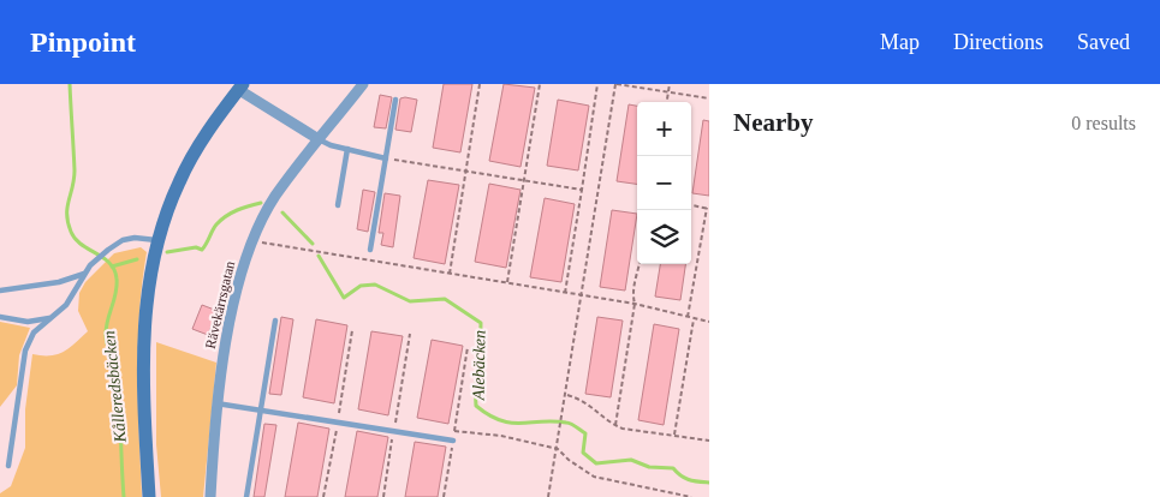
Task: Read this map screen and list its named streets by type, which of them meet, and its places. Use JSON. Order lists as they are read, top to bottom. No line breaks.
{"streets":{"street":["Rävekärrsgatan"]},"water":["Alebäcken","Kålleredsbäcken"],"page":{"header":"Pinpoint","nav":["Map","Directions","Saved"],"heading":["Nearby","0 results"],"map_buttons":["+","−"]}}
